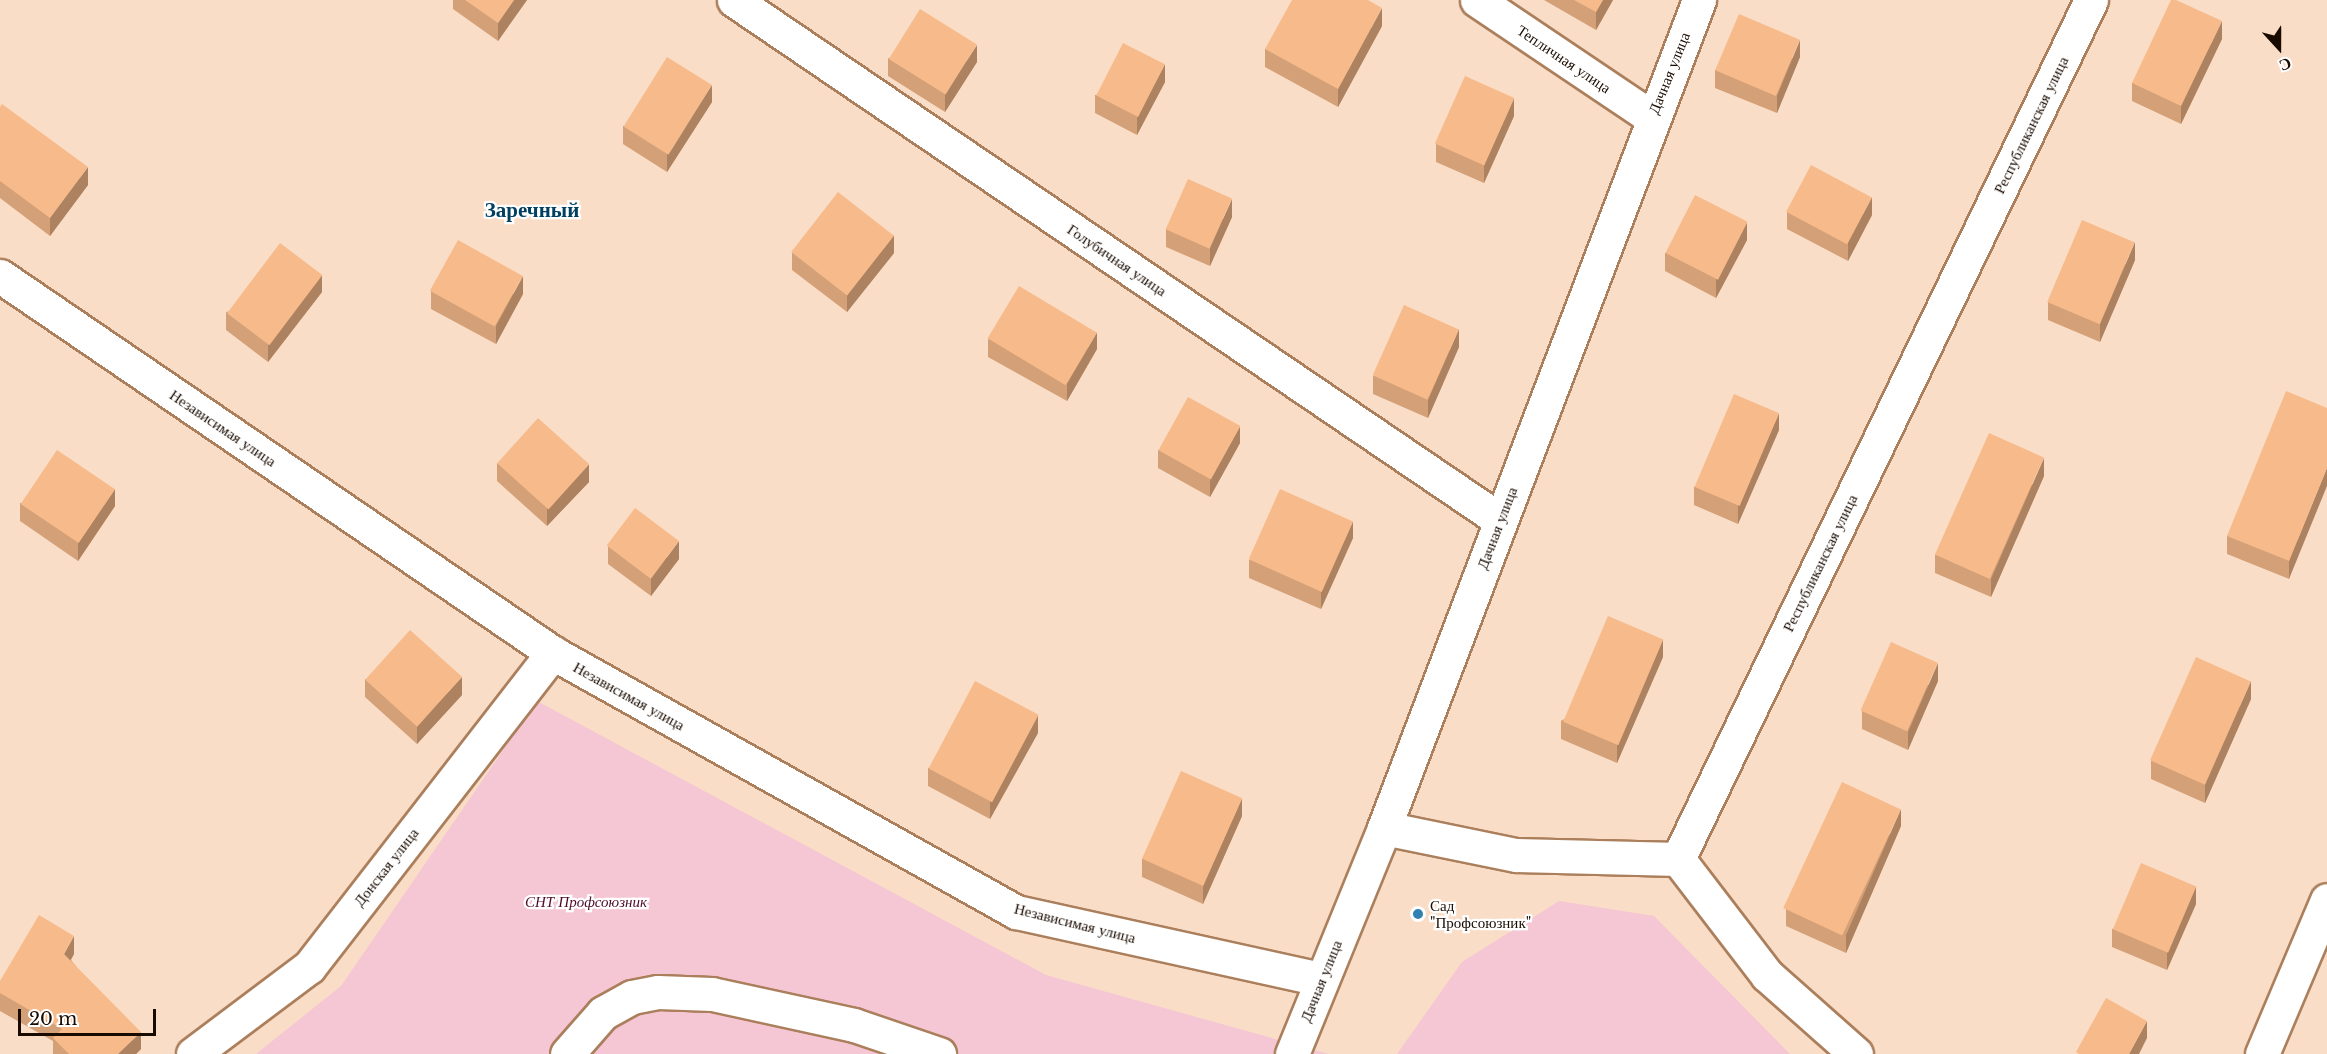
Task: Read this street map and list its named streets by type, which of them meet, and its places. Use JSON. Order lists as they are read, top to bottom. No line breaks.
{"streets":{"street":["Тепличная улица","Дачная улица","Республиканская улица","Голубичная улица","Независимая улица","Донская улица"]},"crossings":[["Тепличная улица","Дачная улица"],["Дачная улица","Голубичная улица"],["Дачная улица","Независимая улица"],["Независимая улица","Донская улица"]],"districts":["Заречный"],"parks":["СНТ Профсоюзник"],"places":["Сад \"Профсоюзник\""],"scale_bar":"20 m","north":"bottom"}
